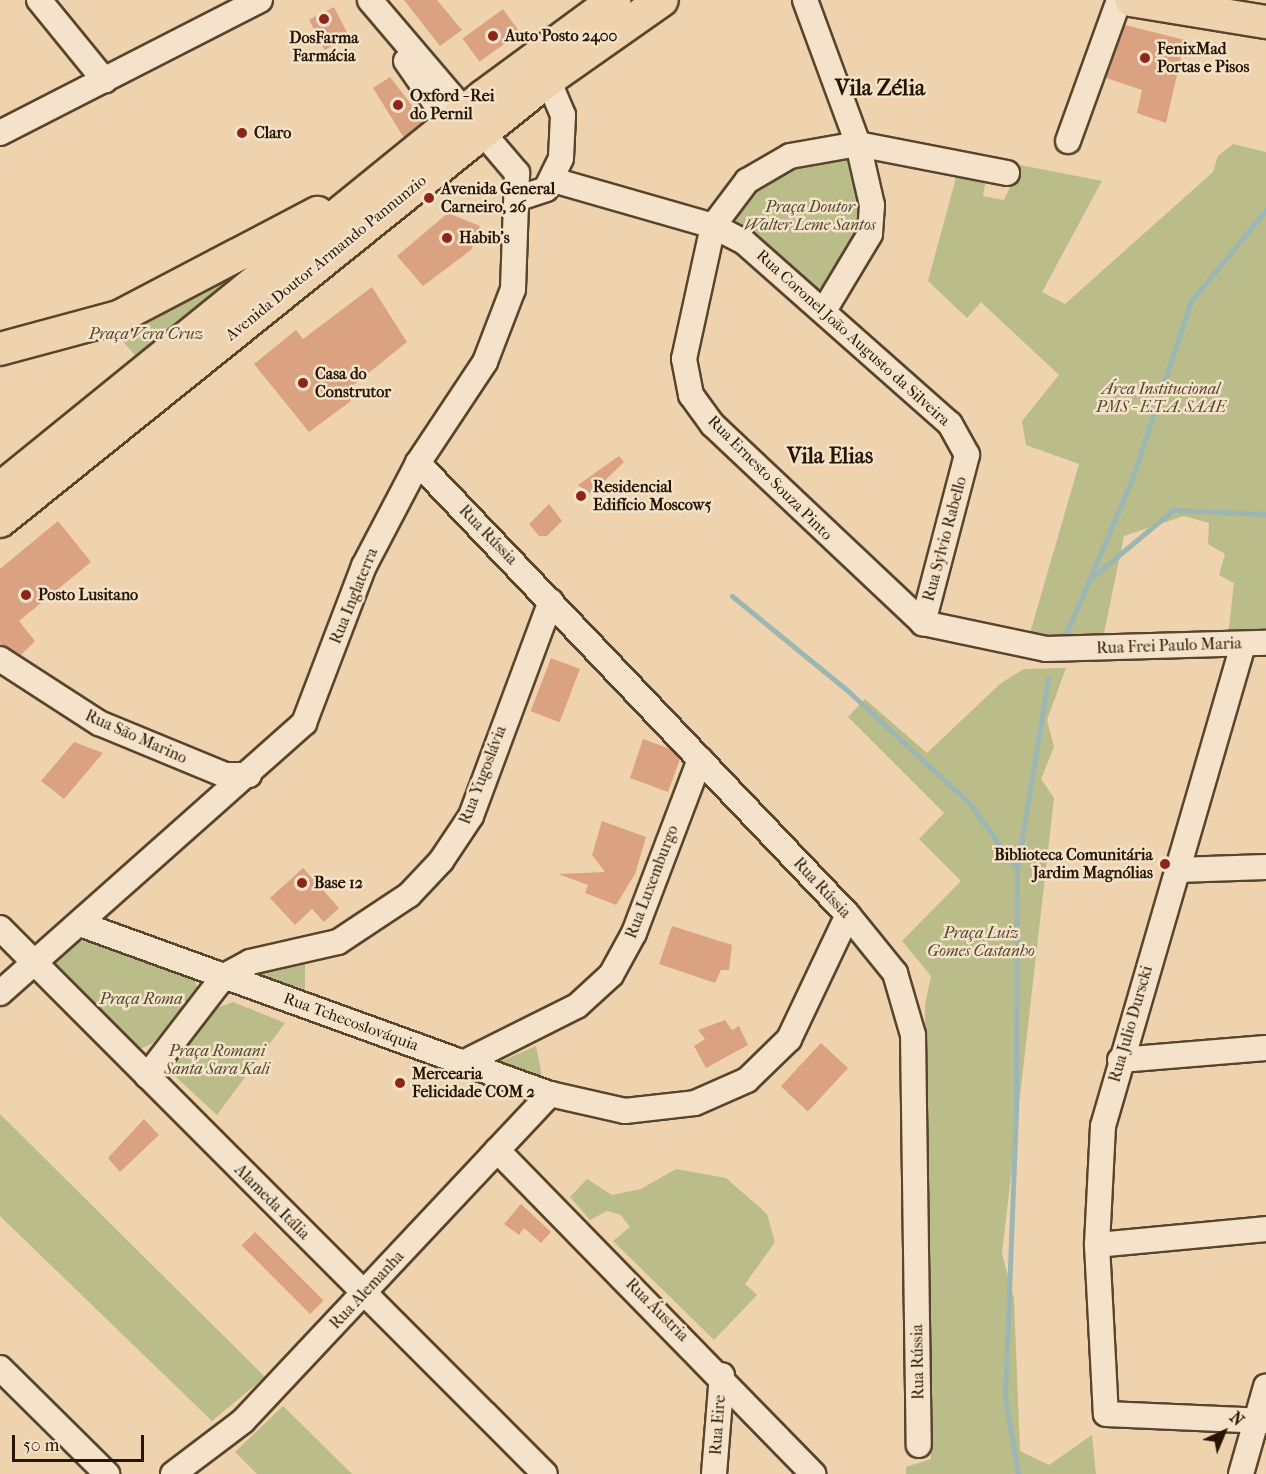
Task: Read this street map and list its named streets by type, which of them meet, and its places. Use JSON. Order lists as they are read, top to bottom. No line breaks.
{"streets":{"main road":["Avenida Doutor Armando Pannunzio"],"street":["Rua Coronel João Augusto da Silveira","Rua Ernesto Souza Pinto","Rua Rússia","Rua Sylvio Rabello","Rua Inglaterra","Rua Frei Paulo Maria","Rua São Marino","Rua Yugoslávia","Rua Luxemburgo","Rua Tchecoslováquia","Rua Julio Durscki","Alameda Itália","Rua Alemanha","Rua Áustria","Rua Eire"]},"crossings":[["Avenida Doutor Armando Pannunzio","Rua Inglaterra"],["Rua Coronel João Augusto da Silveira","Rua Ernesto Souza Pinto"],["Rua Coronel João Augusto da Silveira","Rua Sylvio Rabello"],["Rua Ernesto Souza Pinto","Rua Sylvio Rabello"],["Rua Ernesto Souza Pinto","Rua Frei Paulo Maria"],["Rua Rússia","Rua Inglaterra"],["Rua Rússia","Rua Yugoslávia"],["Rua Rússia","Rua Luxemburgo"],["Rua Rússia","Rua Tchecoslováquia"],["Rua Sylvio Rabello","Rua Frei Paulo Maria"],["Rua Inglaterra","Rua São Marino"],["Rua Inglaterra","Rua Tchecoslováquia"],["Rua Inglaterra","Alameda Itália"],["Rua Frei Paulo Maria","Rua Julio Durscki"],["Rua Yugoslávia","Rua Tchecoslováquia"],["Rua Yugoslávia","Alameda Itália"],["Rua Luxemburgo","Rua Tchecoslováquia"],["Rua Tchecoslováquia","Rua Alemanha"],["Alameda Itália","Rua Alemanha"],["Rua Alemanha","Rua Áustria"],["Rua Áustria","Rua Eire"]],"districts":["Vila Zélia","Vila Elias"],"parks":["Praça Doutor Walter Leme Santos","Praça Vera Cruz","Área Institucional PMS - E.T.A. SAAE","Praça Luiz Gomes Castanho","Praça Roma","Praça Romani Santa Sara Kali"],"places":["DosFarma Farmácia","Auto Posto 2400","FenixMad Portas e Pisos","Oxford - Rei do Pernil","Claro","Avenida General Carneiro, 26","Habib's","Casa do Construtor","Residencial Edifício Moscow5","Posto Lusitano","Biblioteca Comunitária Jardim Magnólias","Base 12","Mercearia Felicidade COM 2"],"scale_bar":"50 m","north":"top right"}
